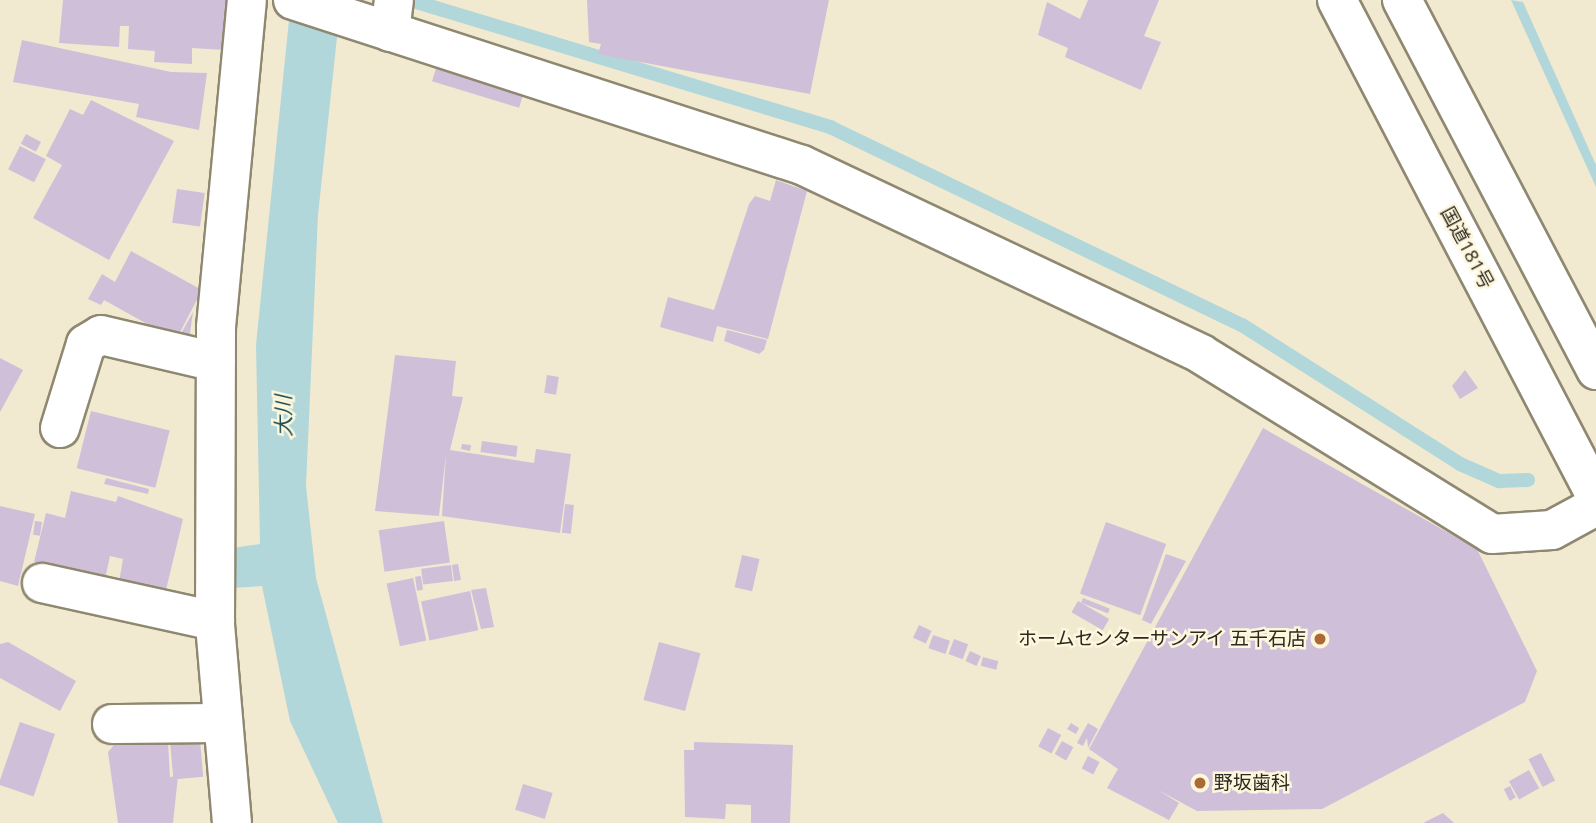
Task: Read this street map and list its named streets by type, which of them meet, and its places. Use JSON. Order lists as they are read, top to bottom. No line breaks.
{"streets":{"main road":["国道181号"]},"water":["大川"],"places":["ホームセンターサンアイ 五千石店","野坂歯科"]}
